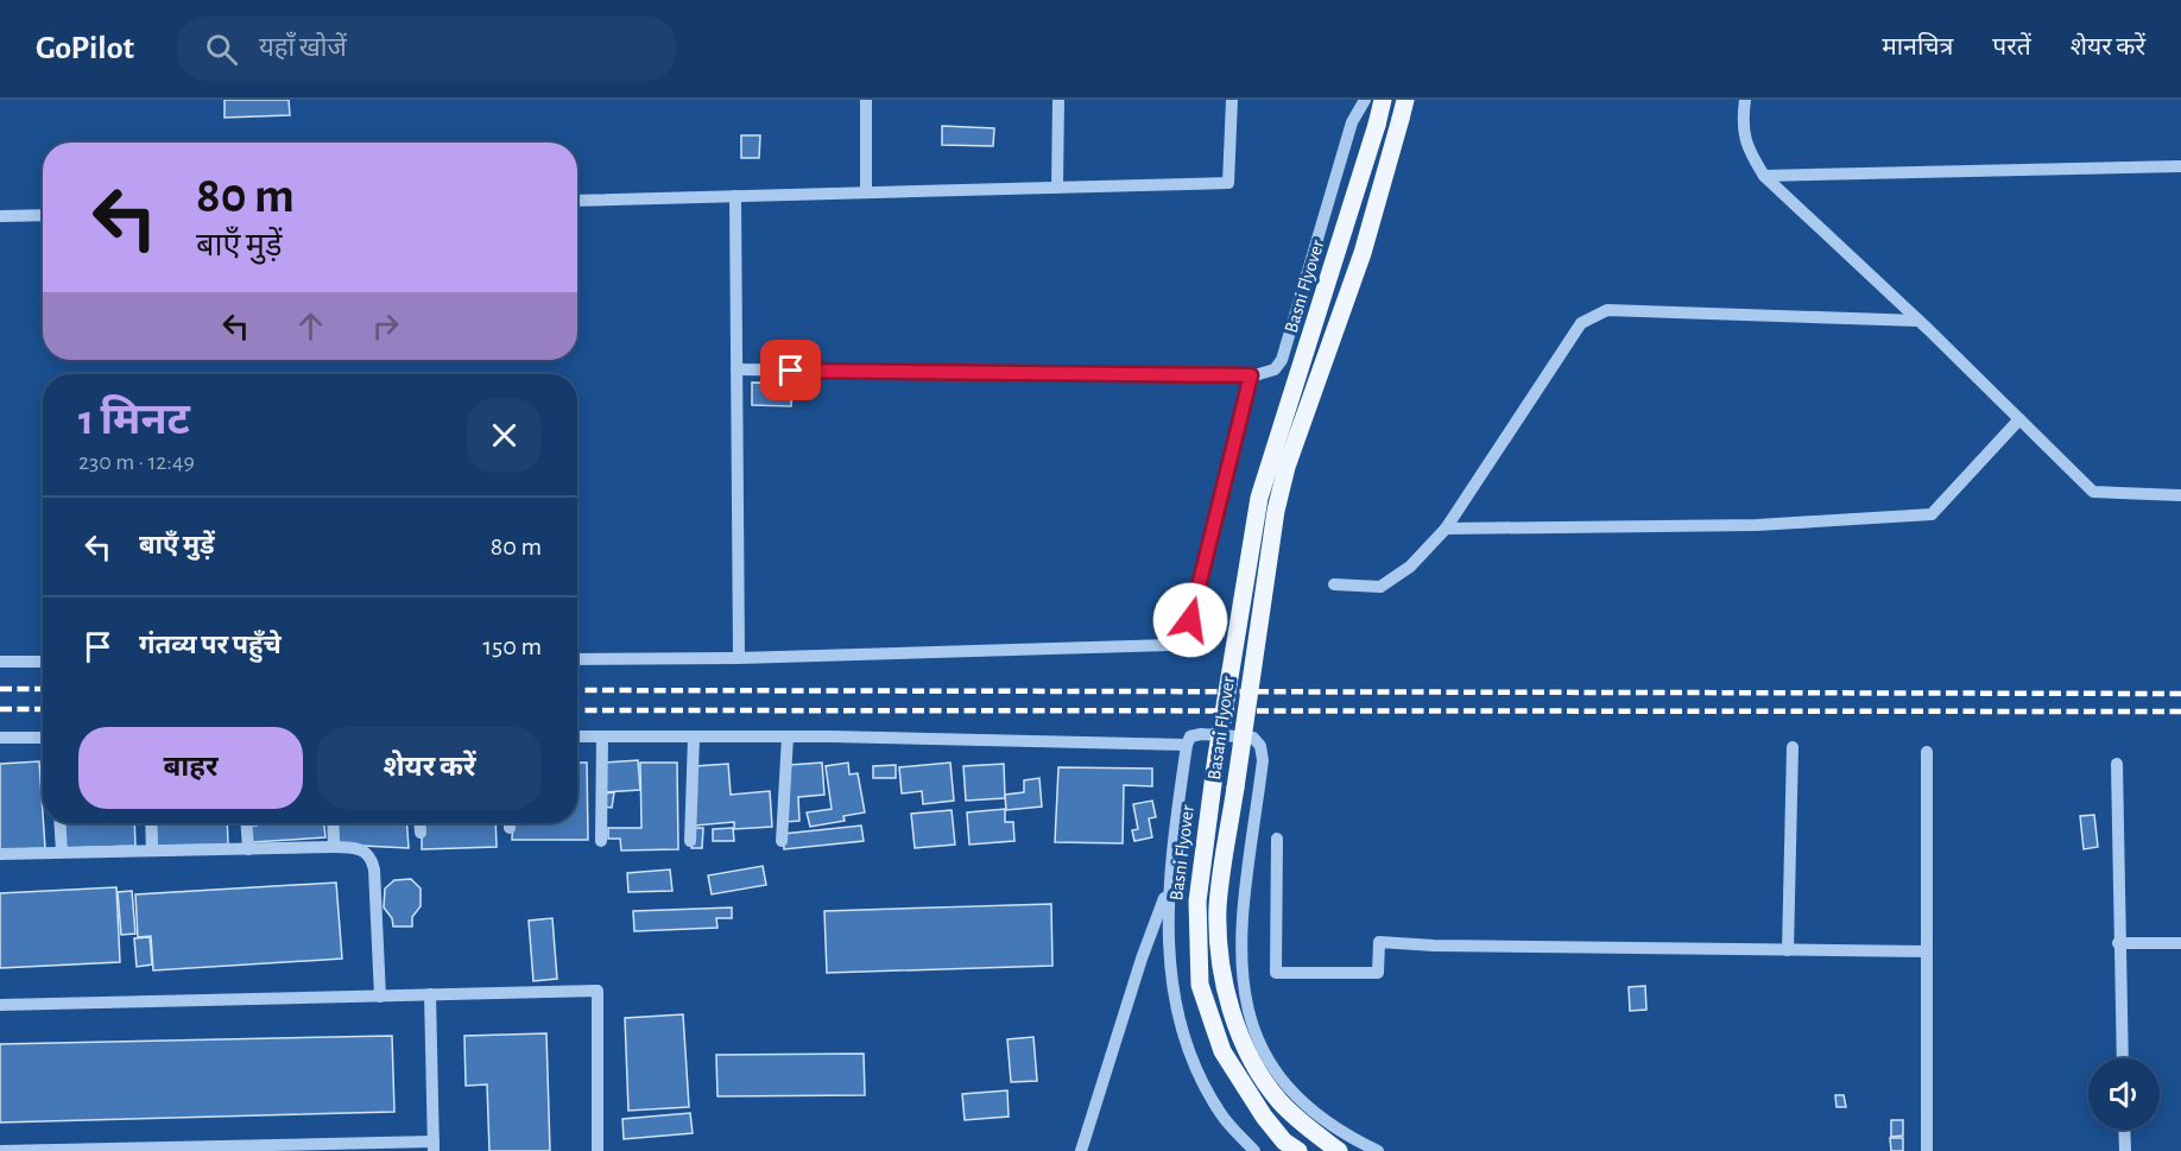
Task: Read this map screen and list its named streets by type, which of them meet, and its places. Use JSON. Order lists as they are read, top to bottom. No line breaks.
{"streets":{"main road":["Basni Flyover","Basani Flyover"]},"page":{"header":"GoPilot","search":"यहाँ खोजें","nav":["मानचित्र","परतें","शेयर करें"],"turn":["80 m","बाएँ मुड़ें"],"heading":["1 मिनट","230 m · 12:49"],"list":[{"name":"बाएँ मुड़ें","value":"80 m"},{"name":"गंतव्य पर पहुँचे","value":"150 m"}],"buttons":["बाहर","शेयर करें"]}}
